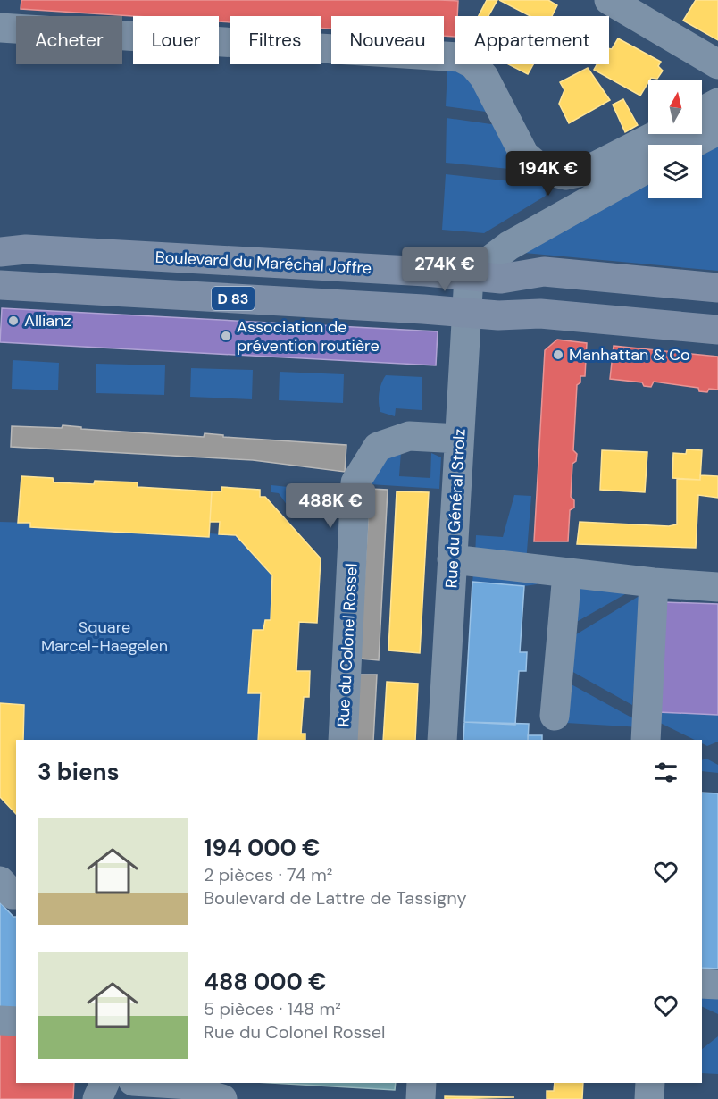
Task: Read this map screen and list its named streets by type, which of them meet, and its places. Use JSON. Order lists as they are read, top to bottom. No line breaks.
{"streets":{"main road":["Boulevard du Maréchal Joffre","D 83"],"street":["Rue du Général Strolz","Rue du Colonel Rossel"]},"crossings":[["Boulevard du Maréchal Joffre","Rue du Général Strolz"],["D 83","Rue du Général Strolz"],["Rue du Général Strolz","Rue du Colonel Rossel"]],"parks":["Square Marcel-Haegelen"],"places":["Allianz","Association de prévention routière","Manhattan & Co"],"north":"top","page":{"chip":["Acheter","Louer","Filtres","Nouveau","Appartement"],"price":["194K €","274K €","488K €"],"heading":"3 biens","list":[{"name":"194 000 €","note":"2 pièces · 74 m² · Boulevard de Lattre de Tassigny"},{"name":"488 000 €","note":"5 pièces · 148 m² · Rue du Colonel Rossel"}]}}
